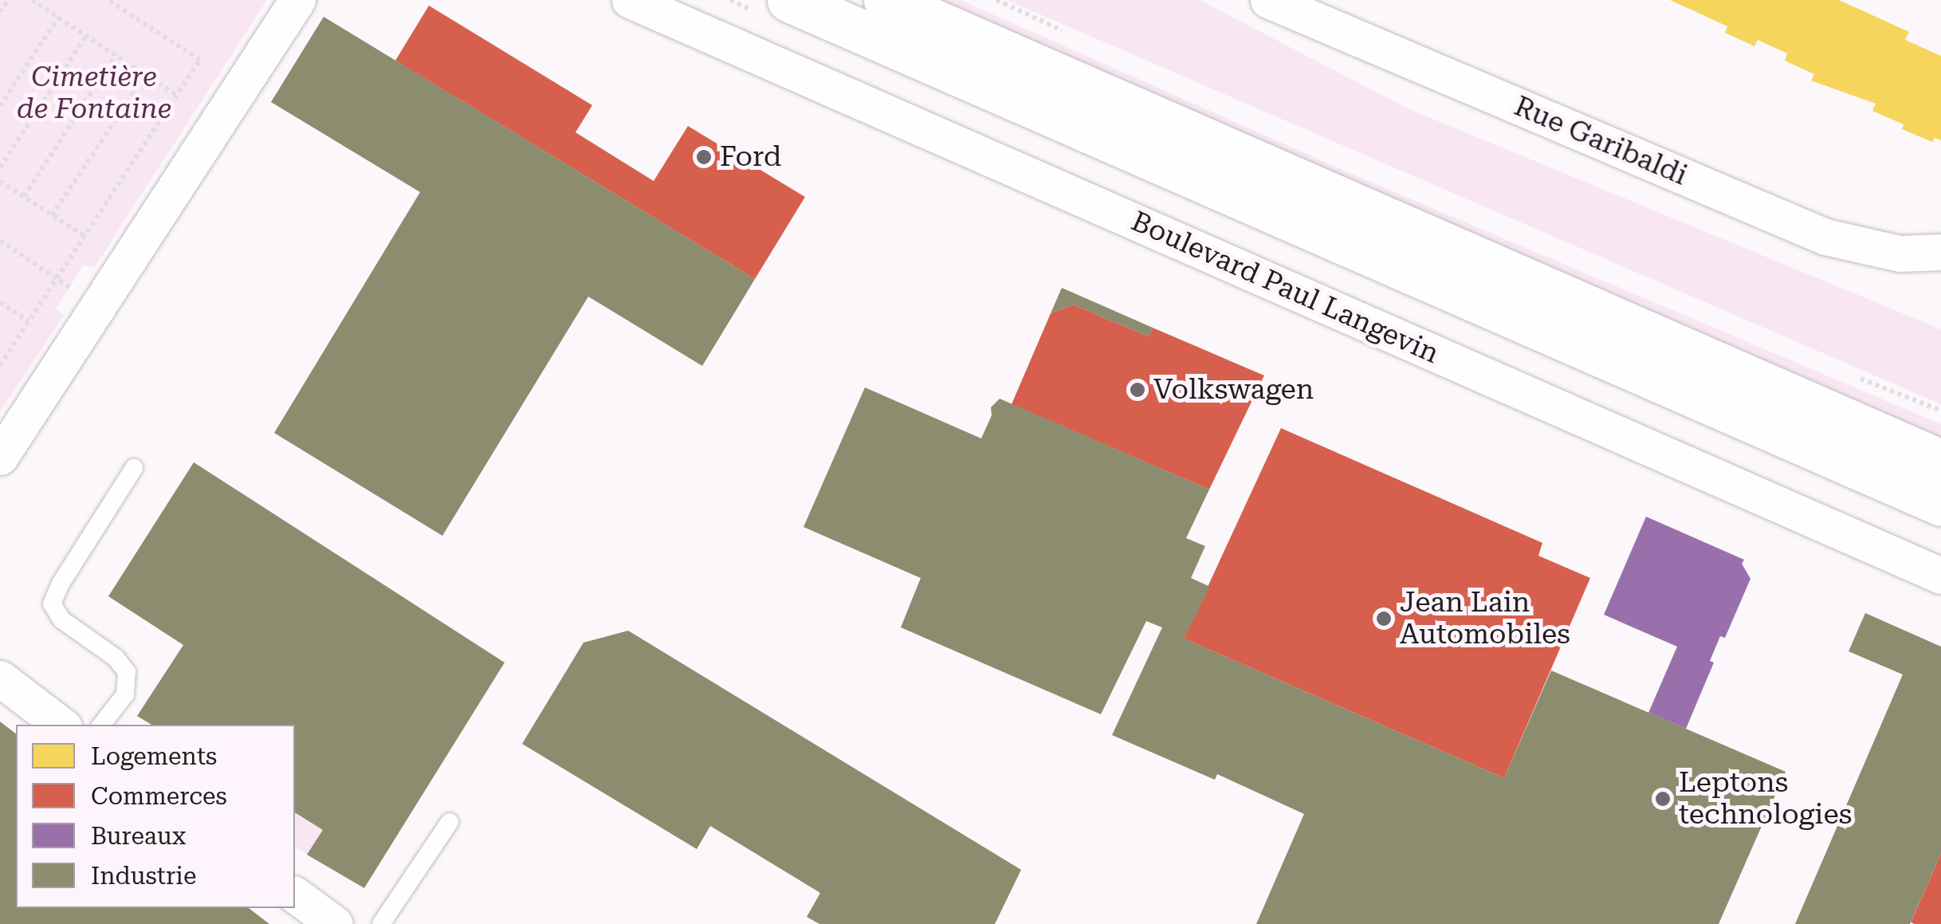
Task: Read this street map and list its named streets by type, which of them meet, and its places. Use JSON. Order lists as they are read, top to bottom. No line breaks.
{"streets":{"street":["Rue Garibaldi","Boulevard Paul Langevin"]},"parks":["Cimetière de Fontaine"],"places":["Ford","Volkswagen","Jean Lain Automobiles","Leptons technologies"],"legend":["Logements","Commerces","Bureaux","Industrie"]}
